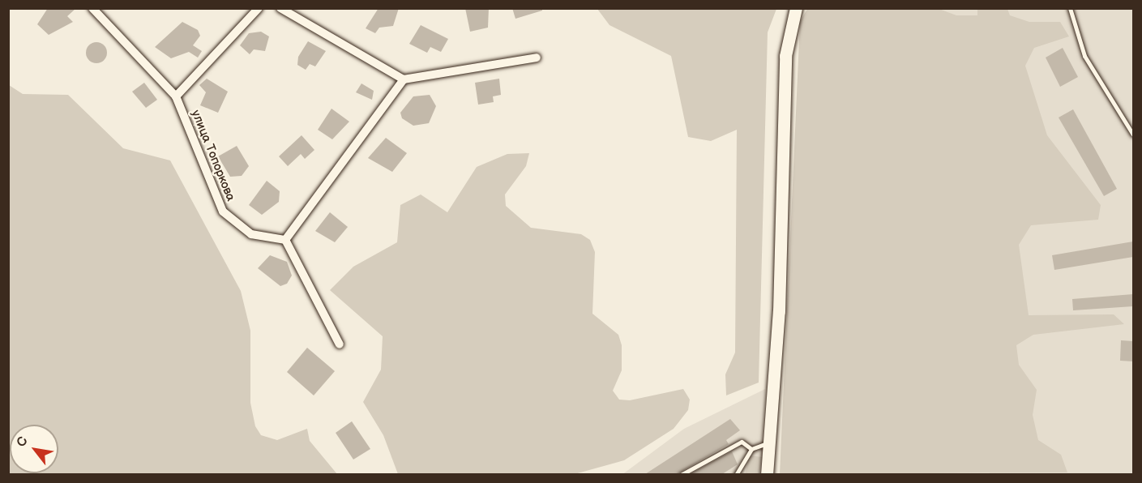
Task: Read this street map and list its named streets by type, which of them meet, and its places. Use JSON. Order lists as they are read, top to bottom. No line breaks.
{"streets":{"street":["улица Топоркова"]},"north":"top left"}
